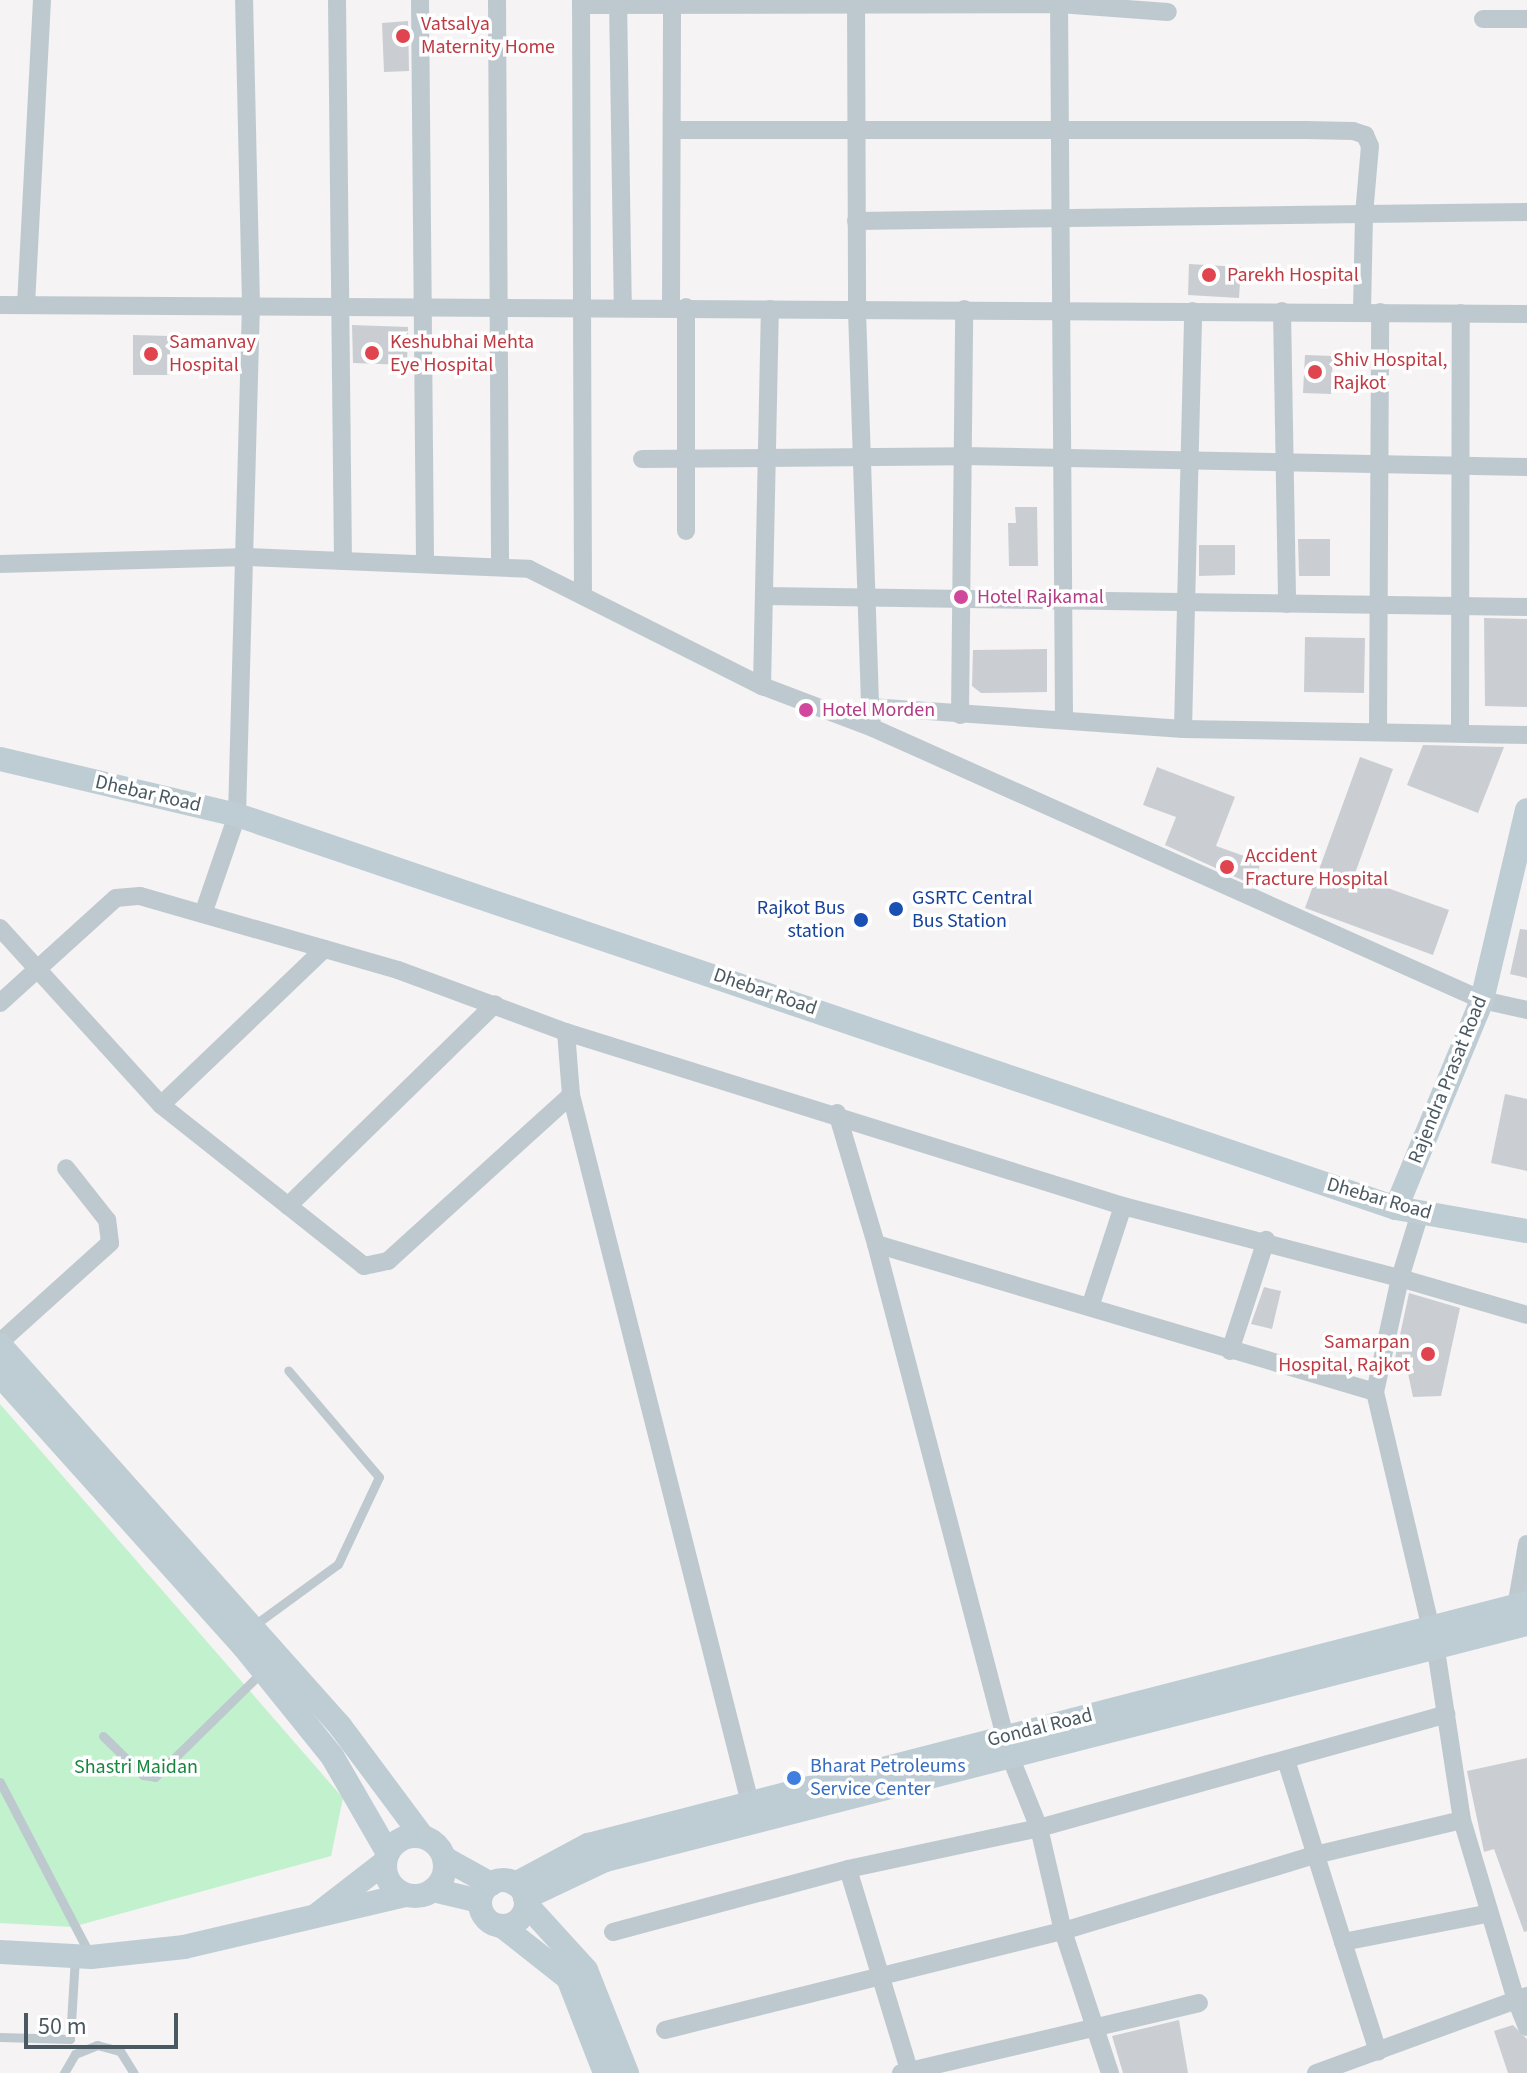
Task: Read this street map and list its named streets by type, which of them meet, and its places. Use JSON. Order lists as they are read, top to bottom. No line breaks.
{"streets":{"main road":["Dhebar Road","Rajendra Prasat Road","Gondal Road"]},"crossings":[["Dhebar Road","Rajendra Prasat Road"]],"parks":["Shastri Maidan"],"places":["Vatsalya Maternity Home","Parekh Hospital","Keshubhai Mehta Eye Hospital","Samanvay Hospital","Shiv Hospital, Rajkot","Hotel Rajkamal","Hotel Morden","Accident Fracture Hospital","GSRTC Central Bus Station","Rajkot Bus station","Samarpan Hospital, Rajkot","Bharat Petroleums Service Center"],"scale_bar":"50 m"}
